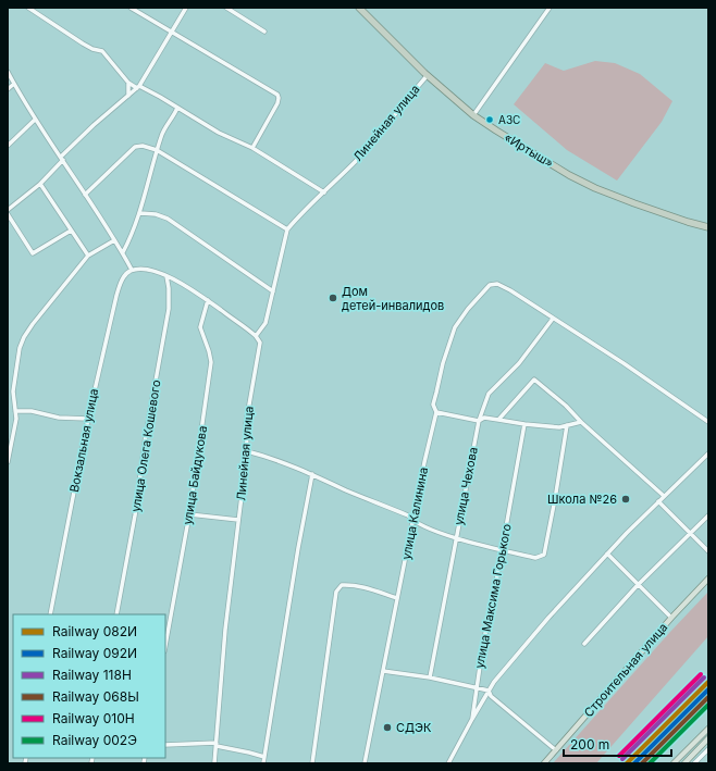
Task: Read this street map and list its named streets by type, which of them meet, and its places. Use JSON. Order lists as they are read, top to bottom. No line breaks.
{"streets":{"highway":["«Иртыш»"],"main road":["Строительная улица"],"street":["Линейная улица","Вокзальная улица","улица Олега Кошевого","улица Байдукова","улица Чехова","улица Калинина","улица Максима Горького"]},"crossings":[["Линейная улица","«Иртыш»"],["улица Чехова","улица Калинина"]],"places":["АЗС","Дом детей-инвалидов","Школа №26","СДЭК"],"lines":["rail line 010Н","rail line 118Н","rail line 082И","rail line 092И","rail line 068Ы","rail line 002Э"],"legend":["Railway 082И","Railway 092И","Railway 118Н","Railway 068Ы","Railway 010Н","Railway 002Э"],"scale_bar":"200 m"}
